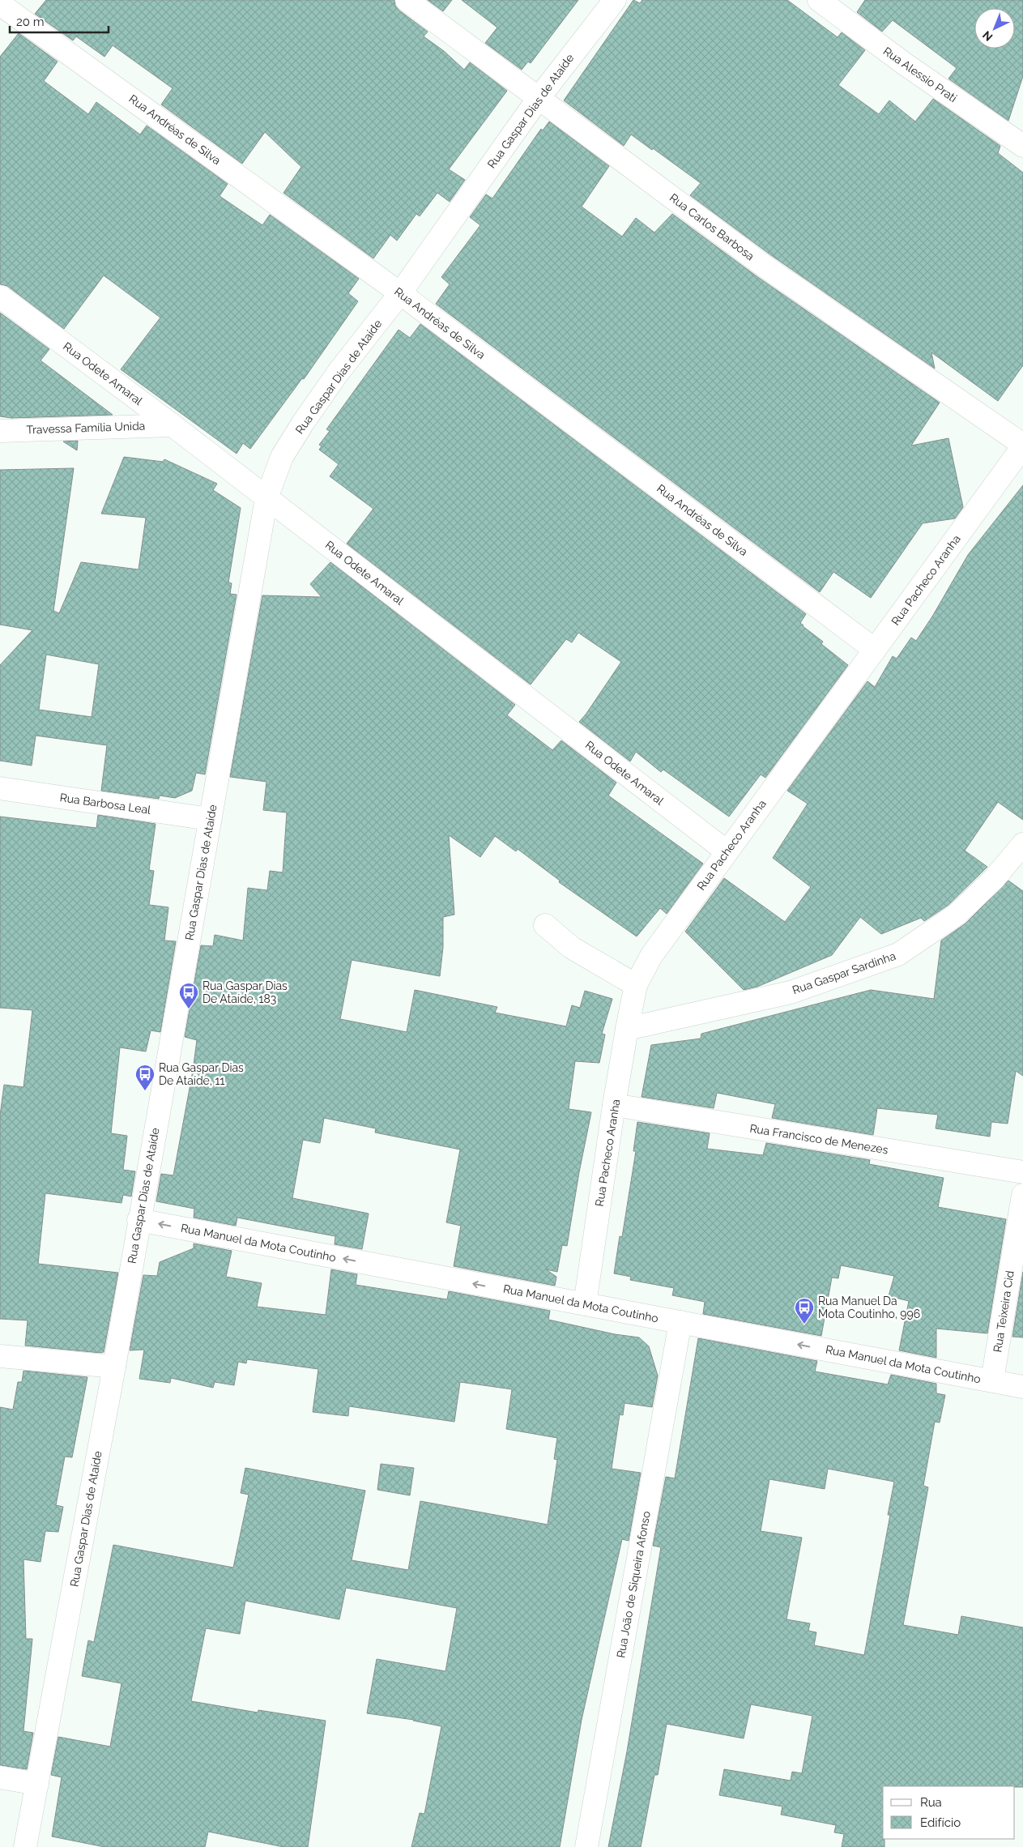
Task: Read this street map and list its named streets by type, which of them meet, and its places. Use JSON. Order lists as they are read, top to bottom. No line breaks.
{"streets":{"street":["Rua Alessio Prati","Rua Gaspar Dias de Ataíde","Rua Andréas de Silva","Rua Carlos Barbosa","Rua Odete Amaral","Travessa Família Unida","Rua Pacheco Aranha","Rua Barbosa Leal","Rua Gaspar Sardinha","Rua Francisco de Menezes","Rua Manuel da Mota Coutinho","Rua Teixeira Cid","Rua João de Siqueira Afonso"]},"crossings":[["Rua Gaspar Dias de Ataíde","Rua Andréas de Silva"],["Rua Gaspar Dias de Ataíde","Rua Carlos Barbosa"],["Rua Gaspar Dias de Ataíde","Rua Odete Amaral"],["Rua Gaspar Dias de Ataíde","Rua Barbosa Leal"],["Rua Gaspar Dias de Ataíde","Rua Manuel da Mota Coutinho"],["Rua Andréas de Silva","Rua Pacheco Aranha"],["Rua Carlos Barbosa","Rua Pacheco Aranha"],["Rua Odete Amaral","Travessa Família Unida"],["Rua Odete Amaral","Rua Pacheco Aranha"],["Rua Pacheco Aranha","Rua Gaspar Sardinha"],["Rua Pacheco Aranha","Rua Francisco de Menezes"],["Rua Pacheco Aranha","Rua Manuel da Mota Coutinho"],["Rua Manuel da Mota Coutinho","Rua Teixeira Cid"],["Rua Manuel da Mota Coutinho","Rua João de Siqueira Afonso"]],"one_way":["Rua Manuel da Mota Coutinho"],"places":{"bus stop":["Rua Gaspar Dias De Ataíde, 183","Rua Gaspar Dias De Ataíde, 11","Rua Manuel Da Mota Coutinho, 996"]},"legend":["Rua","Edifício"],"scale_bar":"20 m","north":"bottom left"}
